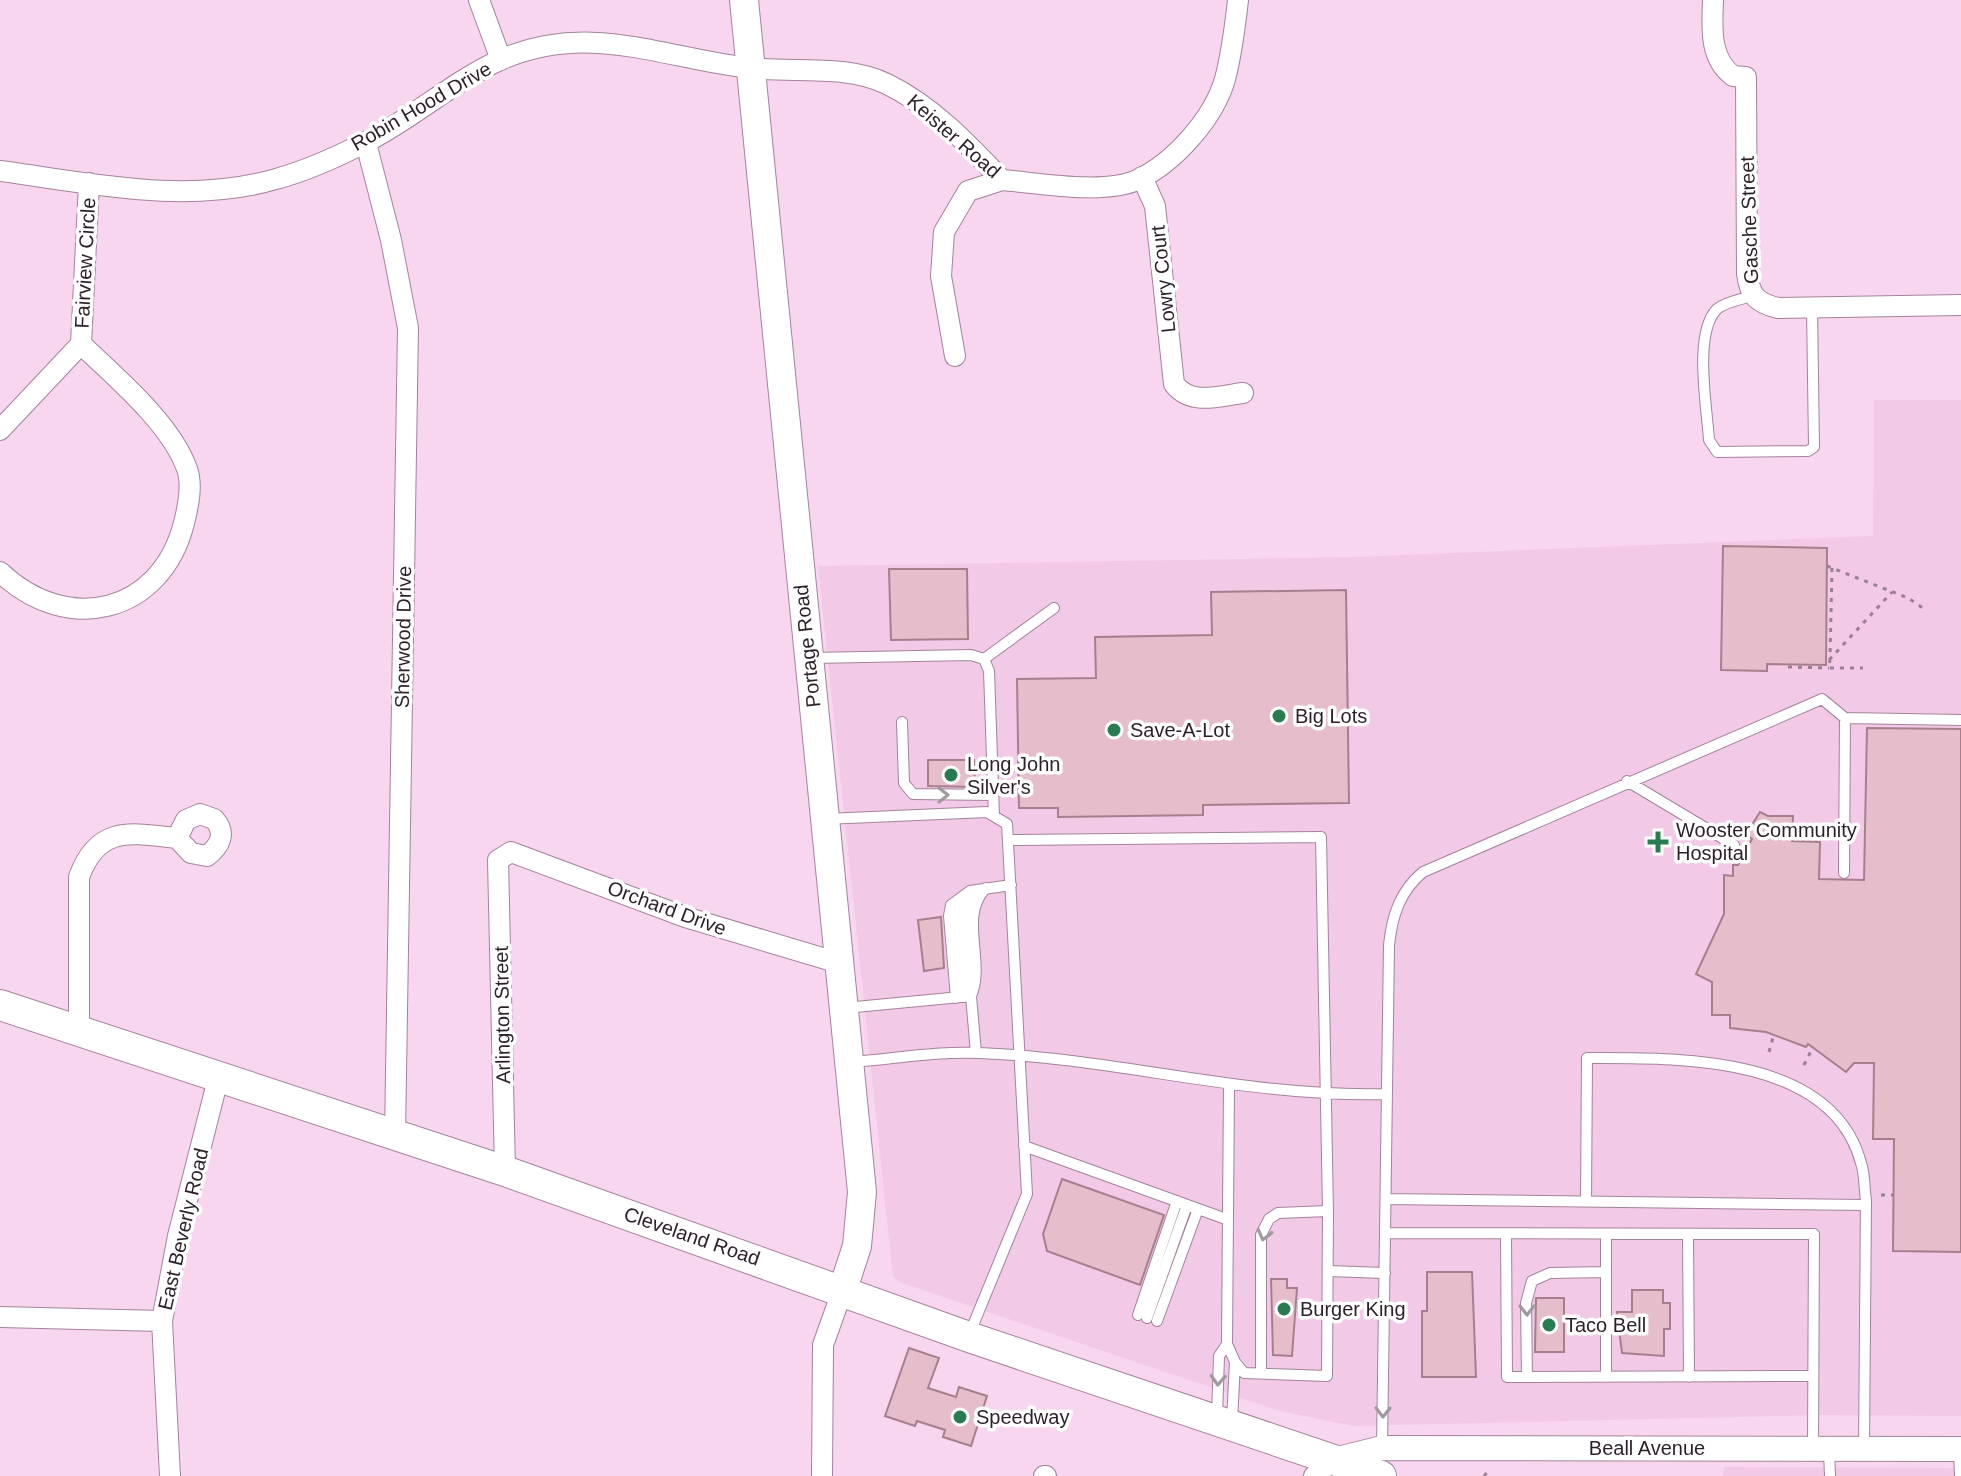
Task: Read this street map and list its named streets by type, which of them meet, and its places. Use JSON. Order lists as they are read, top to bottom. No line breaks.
{"streets":{"main road":["Portage Road","Cleveland Road"],"street":["Robin Hood Drive","Keister Road","Gasche Street","Fairview Circle","Lowry Court","Sherwood Drive","Orchard Drive","Arlington Street","East Beverly Road","Beall Avenue"]},"crossings":[["Robin Hood Drive","Keister Road"],["Robin Hood Drive","Fairview Circle"],["Robin Hood Drive","Sherwood Drive"],["Robin Hood Drive","Portage Road"],["Keister Road","Lowry Court"],["Keister Road","Portage Road"],["Sherwood Drive","Cleveland Road"],["Portage Road","Orchard Drive"],["Portage Road","Cleveland Road"],["Orchard Drive","Arlington Street"],["Arlington Street","Cleveland Road"],["East Beverly Road","Cleveland Road"],["Cleveland Road","Beall Avenue"]],"places":{"other":["Big Lots","Save-A-Lot","Long John Silver's","Burger King","Taco Bell","Speedway"],"health":["Wooster Community Hospital"]}}
